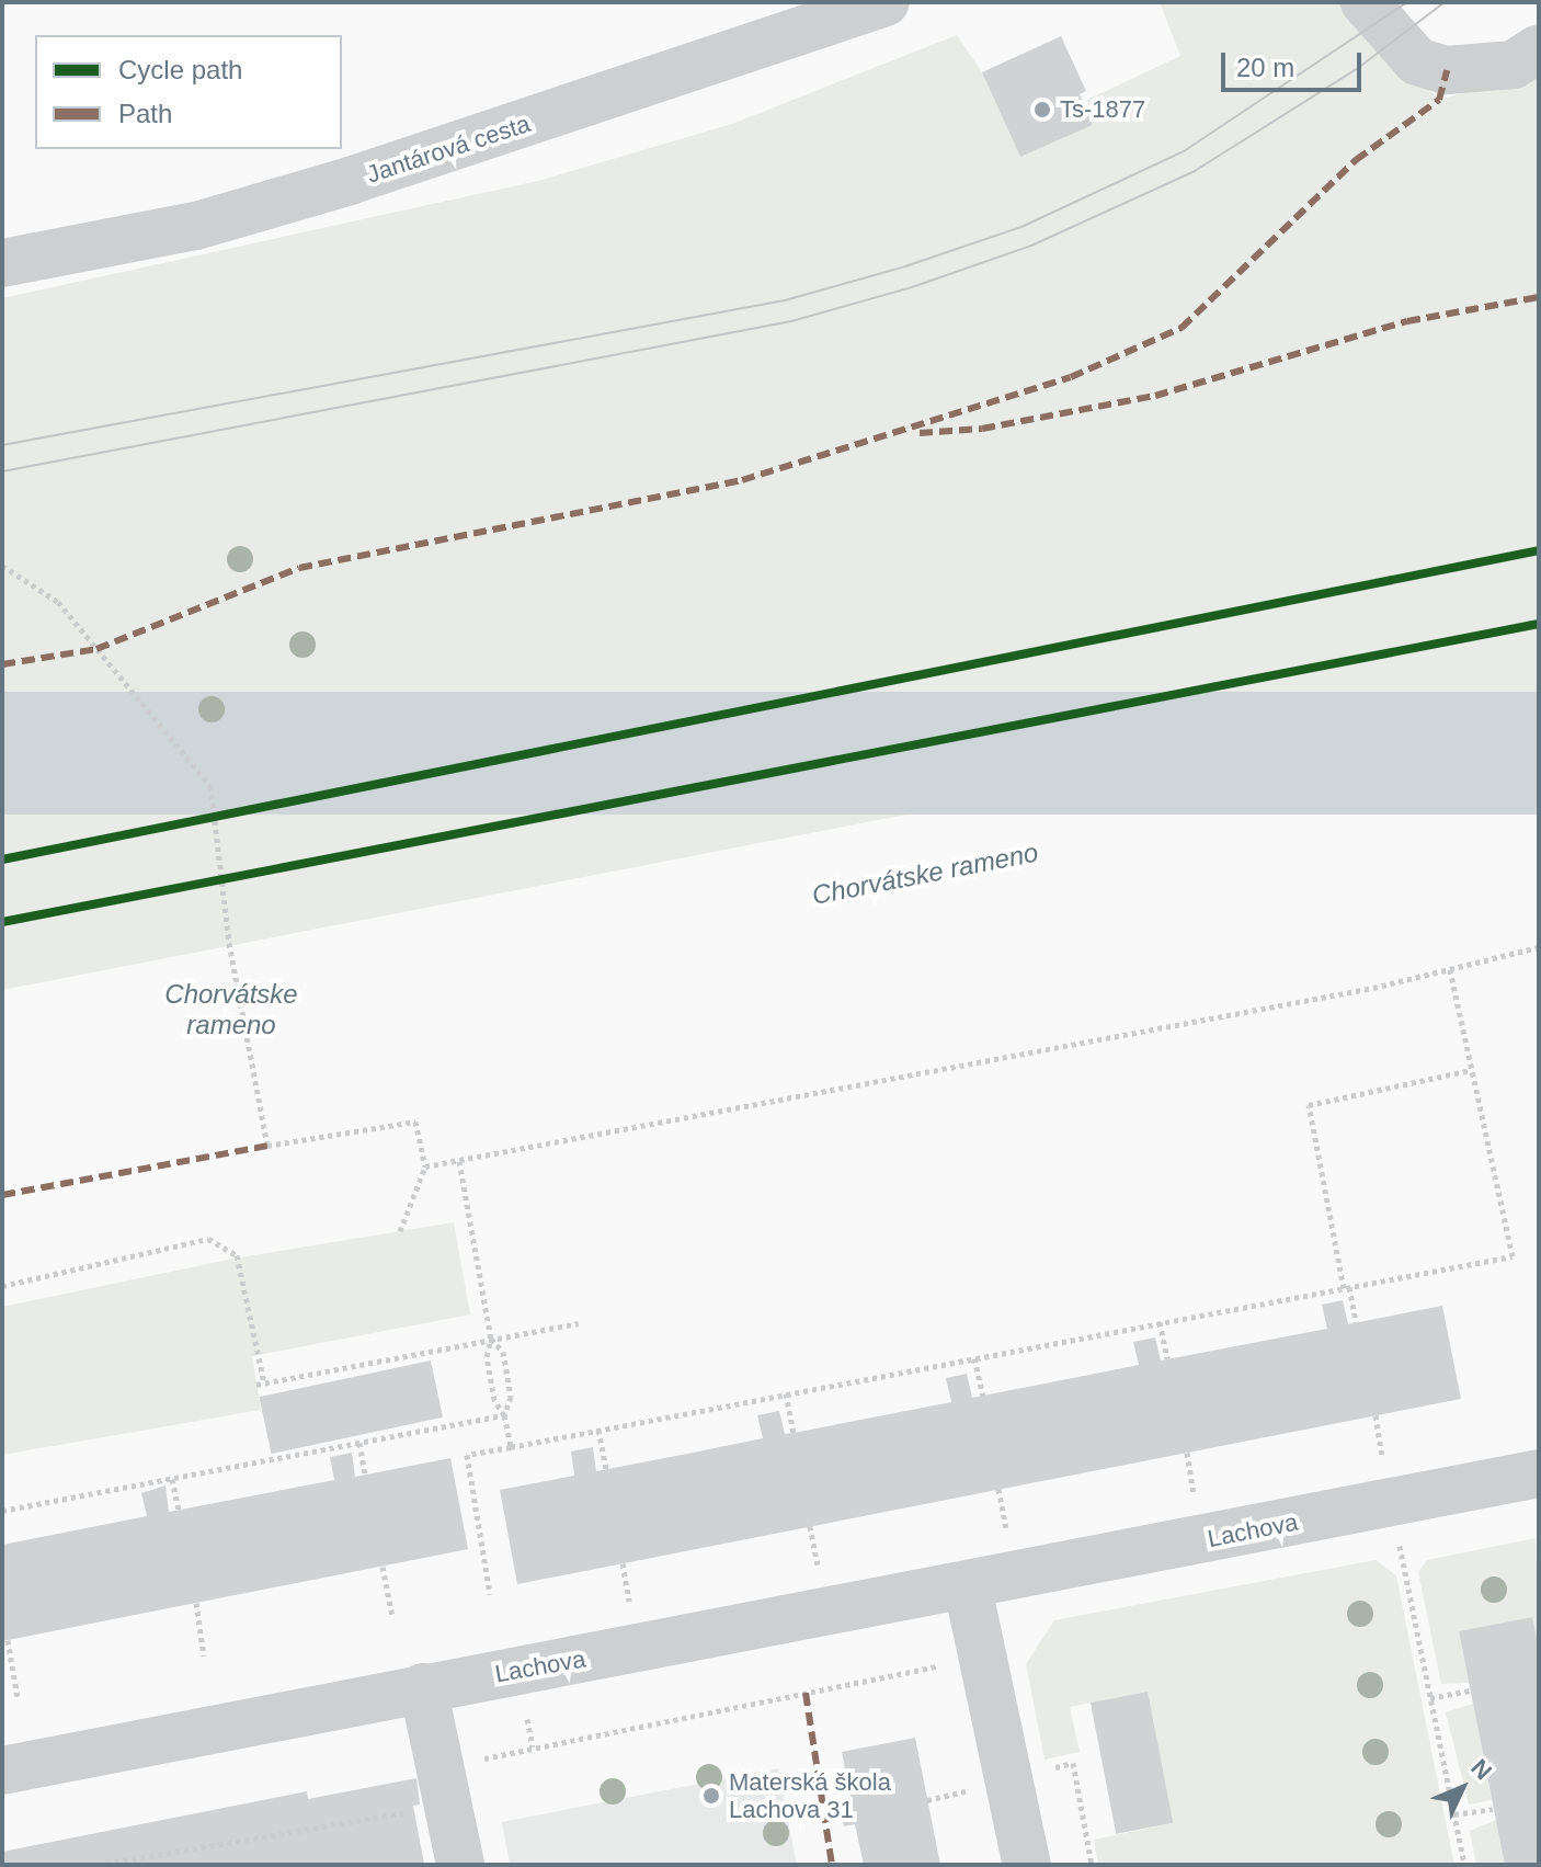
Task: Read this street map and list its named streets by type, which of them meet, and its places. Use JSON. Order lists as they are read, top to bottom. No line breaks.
{"streets":{"street":["Jantárová cesta","Lachova"]},"water":["Chorvátske rameno"],"places":["Ts-1877","Materská škola Lachova 31"],"legend":["Cycle path","Path"],"scale_bar":"20 m","north":"top right"}
